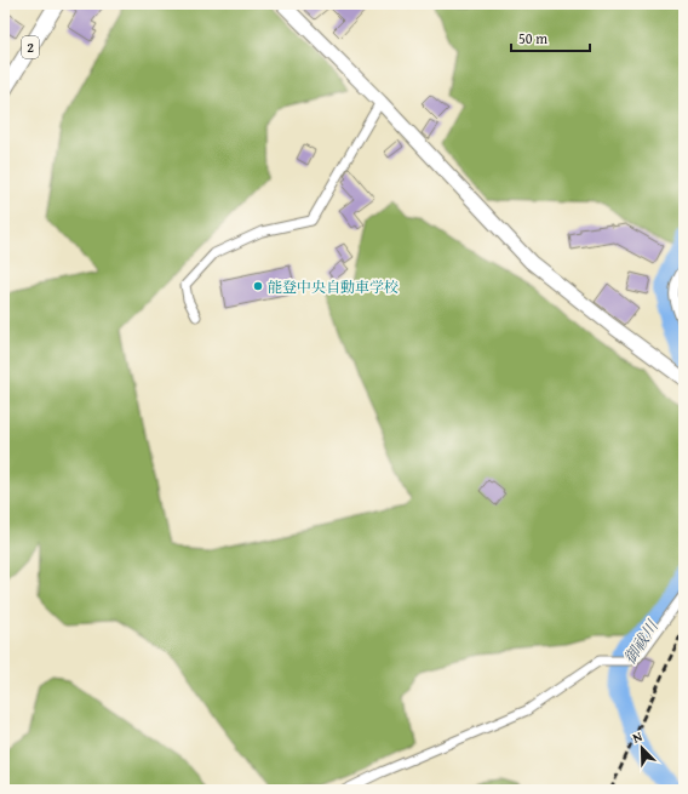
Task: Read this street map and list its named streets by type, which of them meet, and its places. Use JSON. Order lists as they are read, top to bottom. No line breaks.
{"streets":{"main road":["2"]},"water":["御祓川"],"places":["能登中央自動車学校"],"scale_bar":"50 m","north":"top left"}
